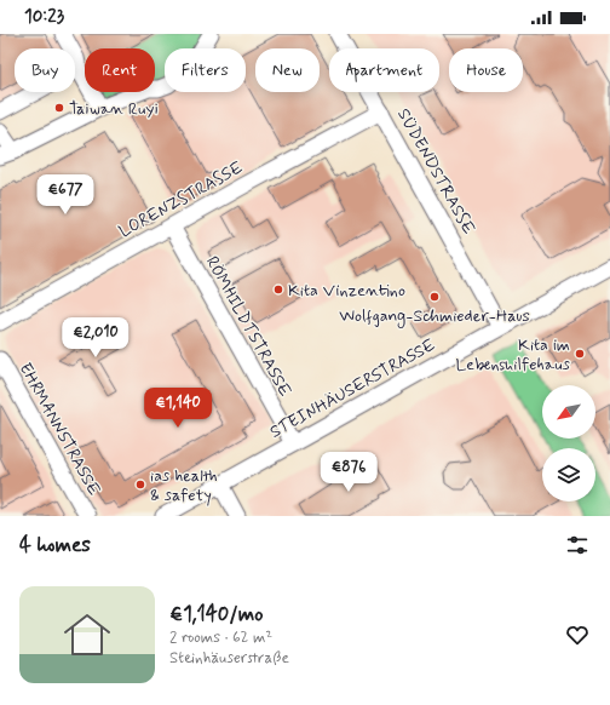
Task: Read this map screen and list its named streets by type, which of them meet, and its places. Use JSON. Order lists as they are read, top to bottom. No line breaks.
{"streets":{"street":["SÜDENDSTRASSE","LORENZSTRASSE","RÖMHILDTSTRASSE","STEINHÄUSERSTRASSE","EHRMANNSTRASSE"]},"crossings":[["SÜDENDSTRASSE","LORENZSTRASSE"],["SÜDENDSTRASSE","STEINHÄUSERSTRASSE"],["LORENZSTRASSE","RÖMHILDTSTRASSE"],["RÖMHILDTSTRASSE","STEINHÄUSERSTRASSE"]],"places":["Taiwan Ruyi","Kita Vinzentino","Wolfgang-Schmieder-Haus","Kita im Lebenshilfehaus","ias health & safety"],"north":"bottom left","page":{"status":"10:23","chip":["Buy","Rent","Filters","New","Apartment","House"],"price":["€677","€2,010","€1,140","€876"],"heading":"4 homes","list":[{"name":"€1,140/mo","note":"2 rooms · 62 m² · Steinhäuserstraße"}]}}
